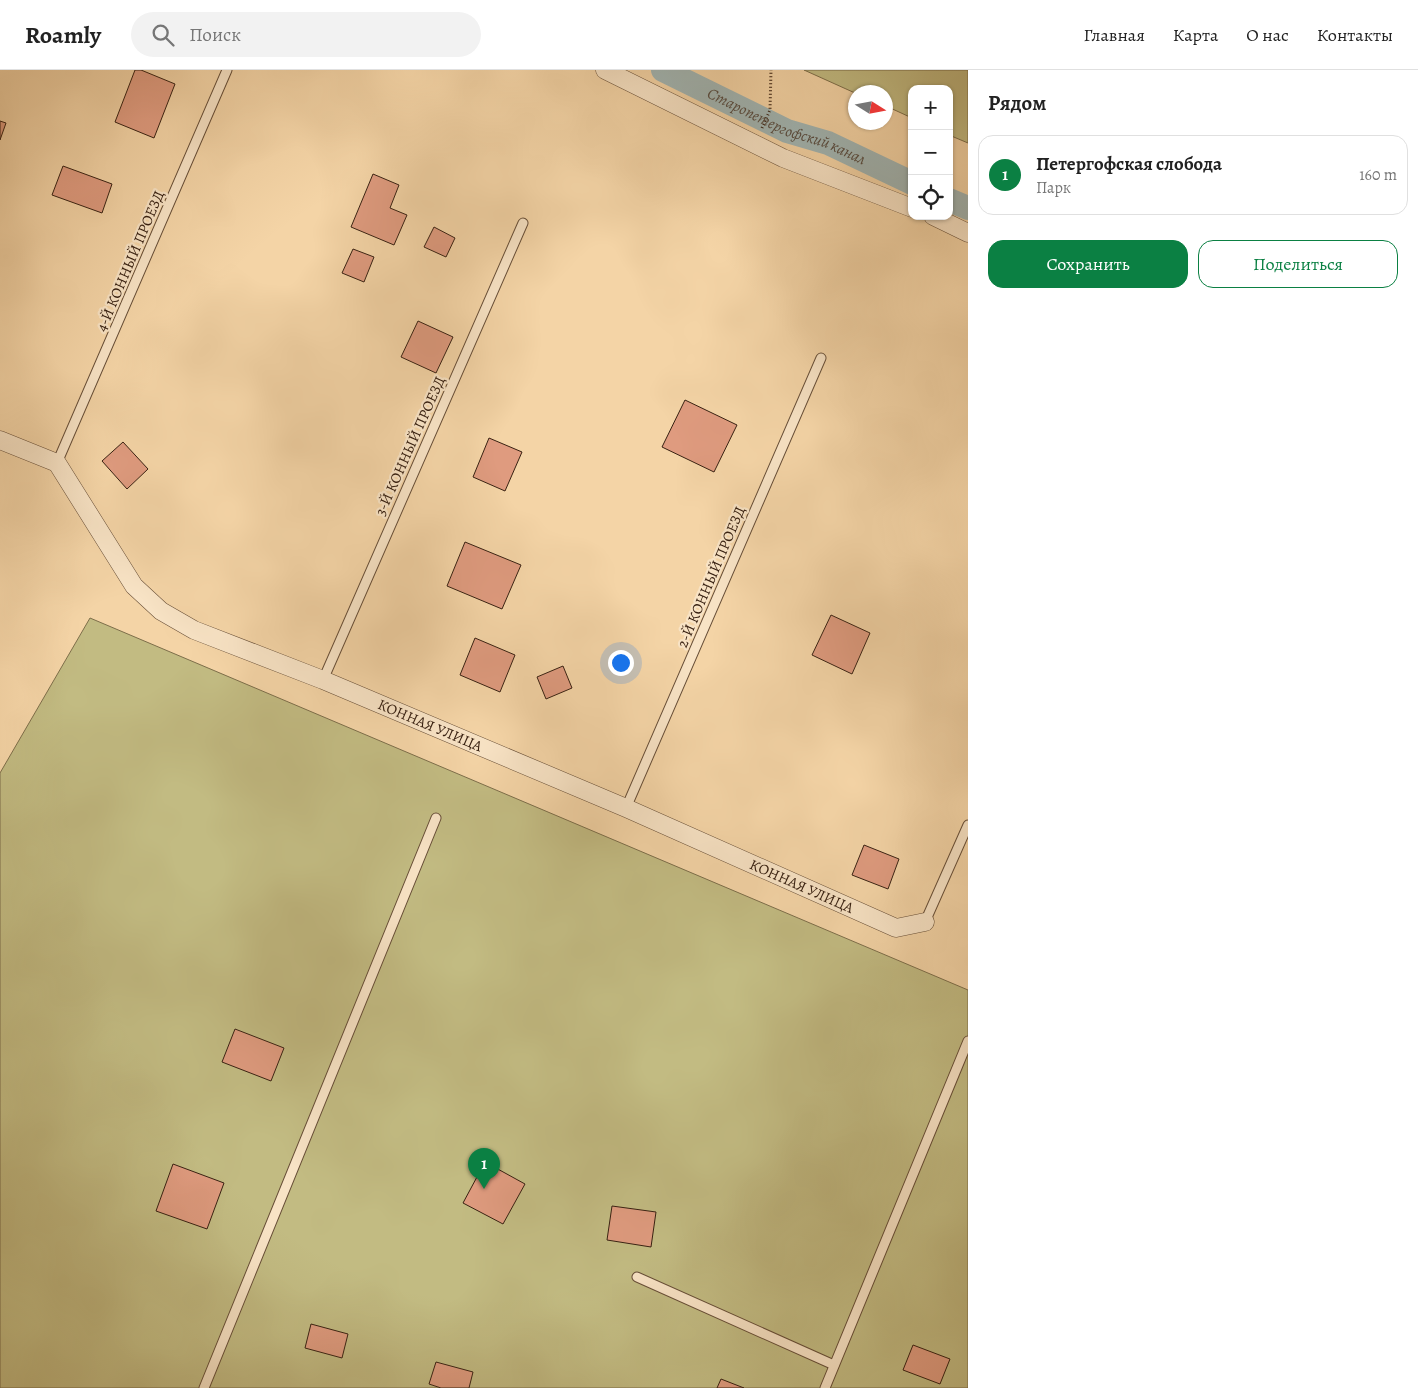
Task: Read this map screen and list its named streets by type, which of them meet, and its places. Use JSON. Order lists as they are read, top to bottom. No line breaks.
{"streets":{"street":["КОННАЯ УЛИЦА"],"lane":["4-Й КОННЫЙ ПРОЕЗД","3-Й КОННЫЙ ПРОЕЗД","2-Й КОННЫЙ ПРОЕЗД"]},"crossings":[["4-Й КОННЫЙ ПРОЕЗД","КОННАЯ УЛИЦА"],["3-Й КОННЫЙ ПРОЕЗД","КОННАЯ УЛИЦА"],["2-Й КОННЫЙ ПРОЕЗД","КОННАЯ УЛИЦА"]],"water":["Старопетергофский канал"],"north":"right","page":{"header":"Roamly","search":"Поиск","nav":["Главная","Карта","О нас","Контакты"],"heading":"Рядом","map_buttons":["+","−"],"list":[{"mark":"1","name":"Петергофская слобода","note":"Парк","value":"160 m"}],"buttons":["Сохранить","Поделиться"],"pins":"1"}}
